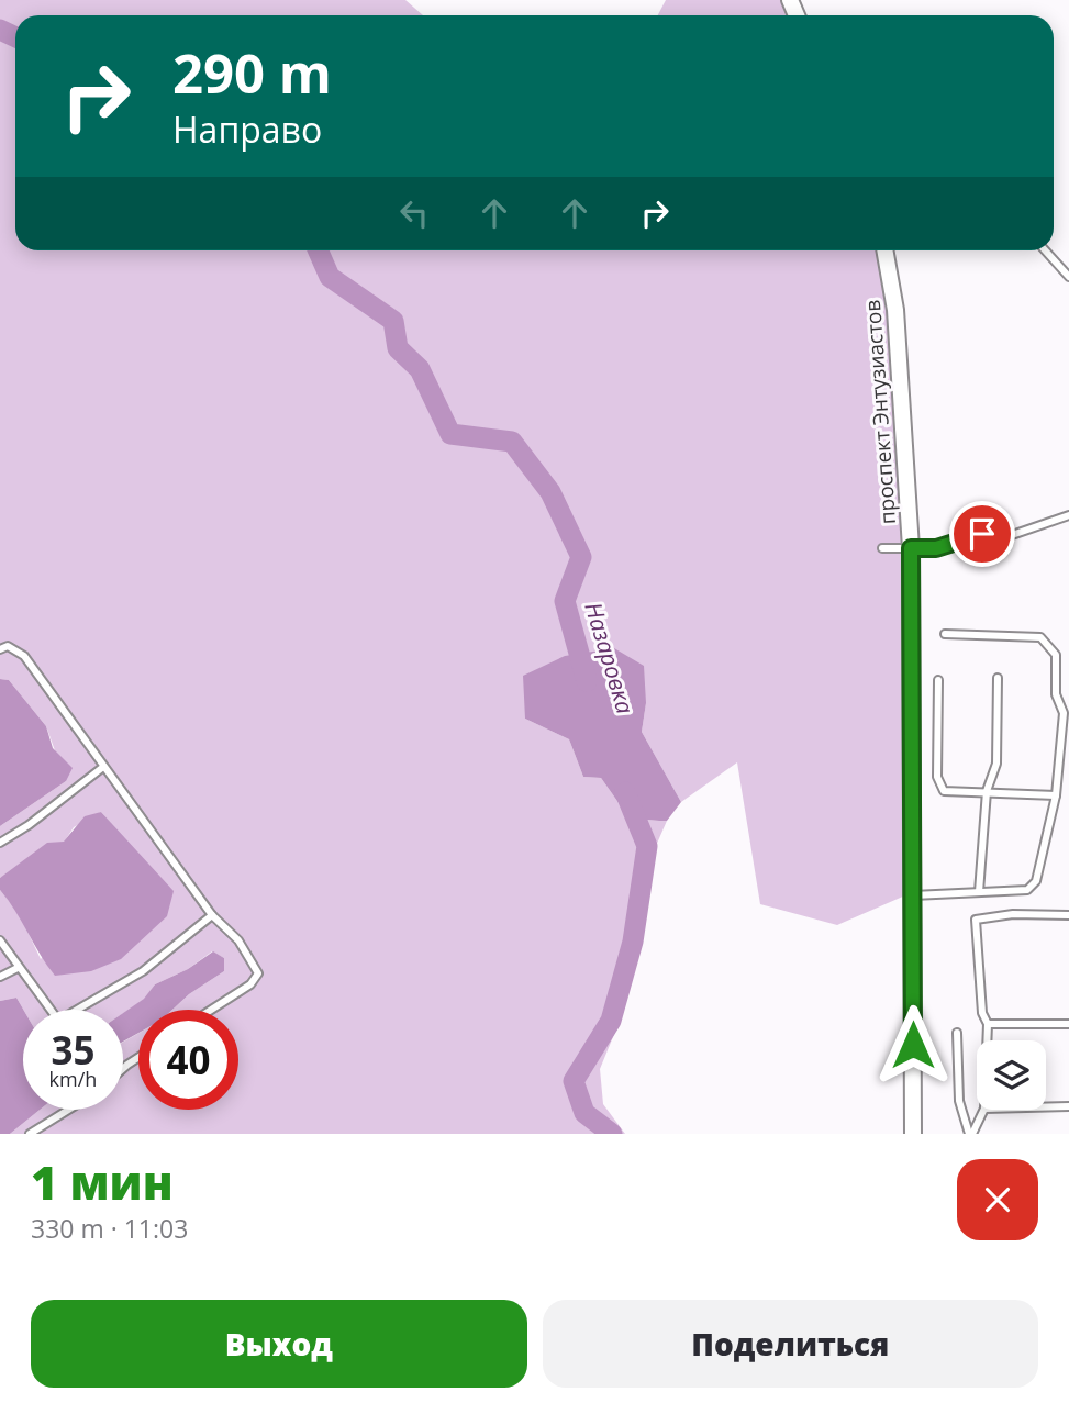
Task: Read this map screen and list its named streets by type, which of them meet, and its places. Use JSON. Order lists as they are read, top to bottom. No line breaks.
{"streets":{"street":["проспект Энтузиастов"]},"water":["Назаровка"],"page":{"turn":["290 m","Направо"],"speed":"35 km/h","limit":"40","heading":["1 мин","330 m · 11:03"],"buttons":["Выход","Поделиться"]}}
